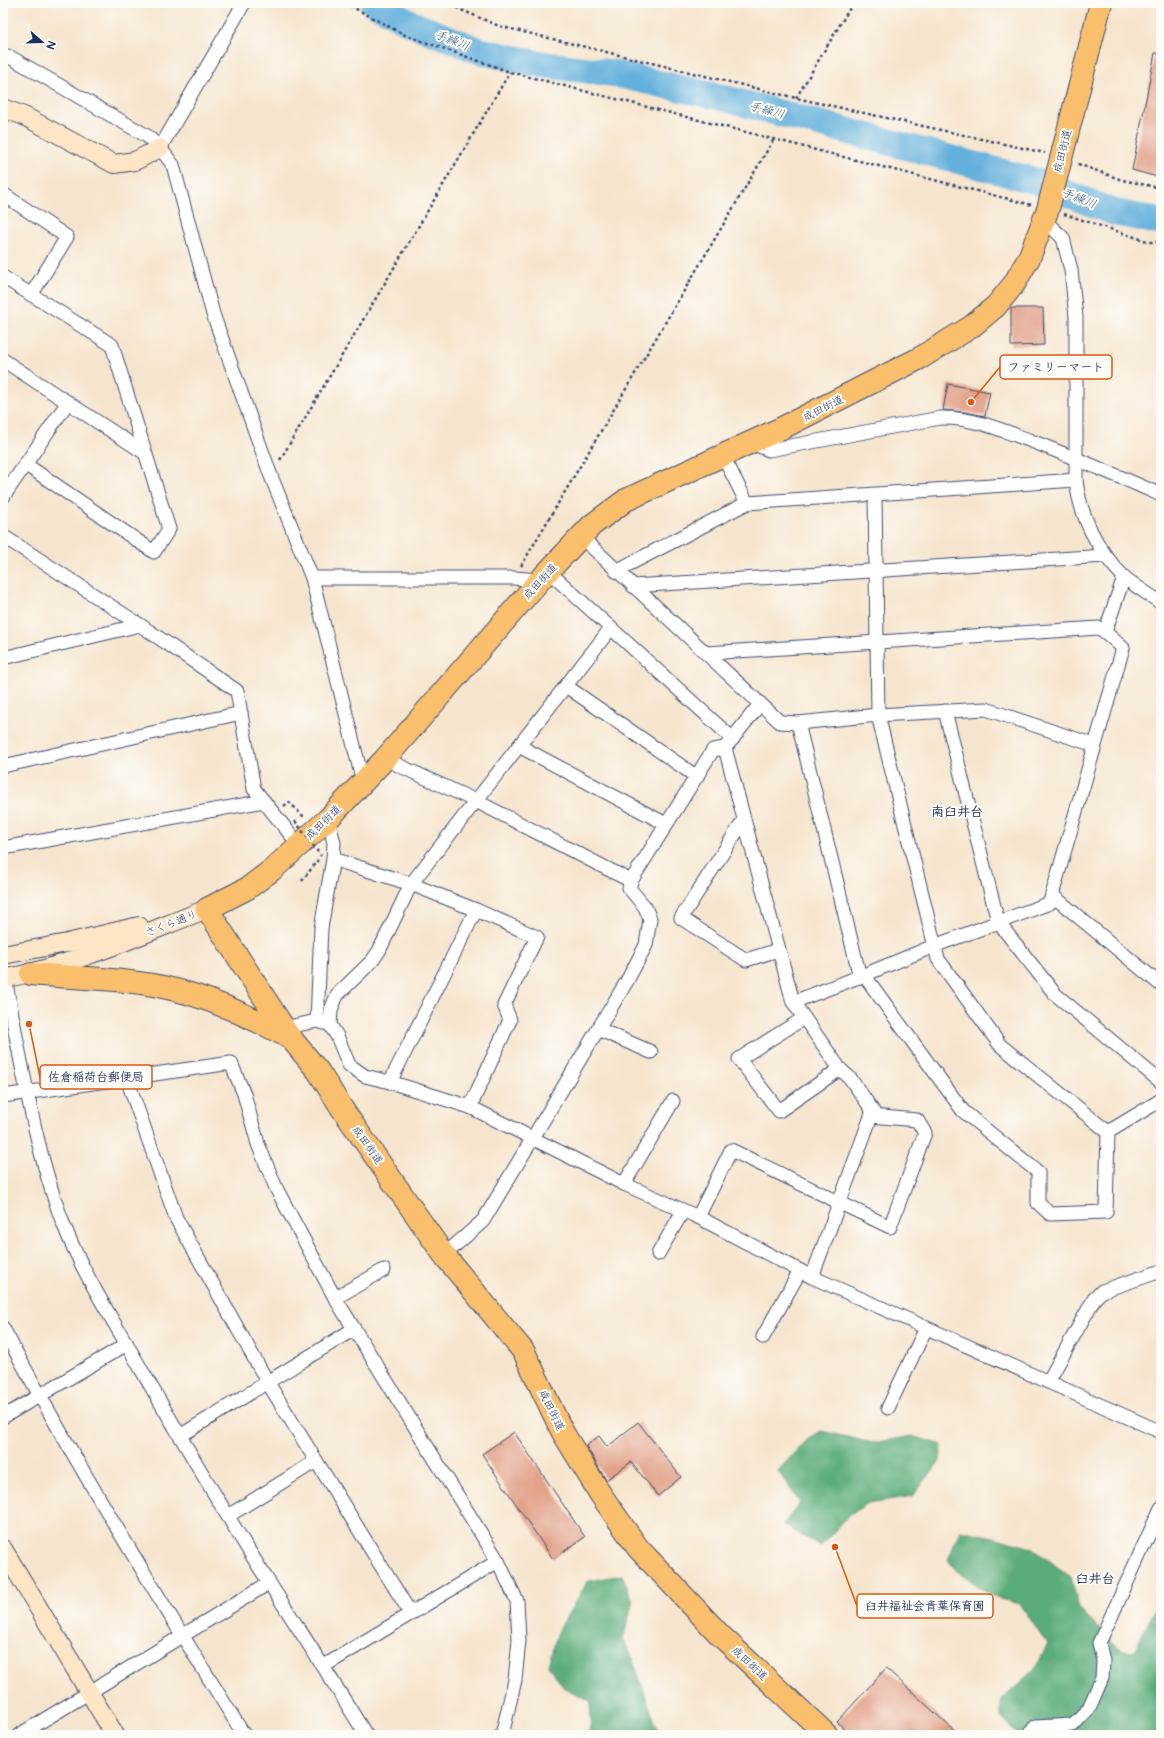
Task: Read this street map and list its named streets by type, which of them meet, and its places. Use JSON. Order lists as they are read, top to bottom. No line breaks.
{"streets":{"highway":["成田街道"],"street":["さくら通り"]},"crossings":[["成田街道","さくら通り"]],"districts":["南臼井台","臼井台"],"water":["手繰川"],"places":["ファミリーマート","佐倉稲荷台郵便局","臼井福祉会青葉保育園"],"north":"right"}
